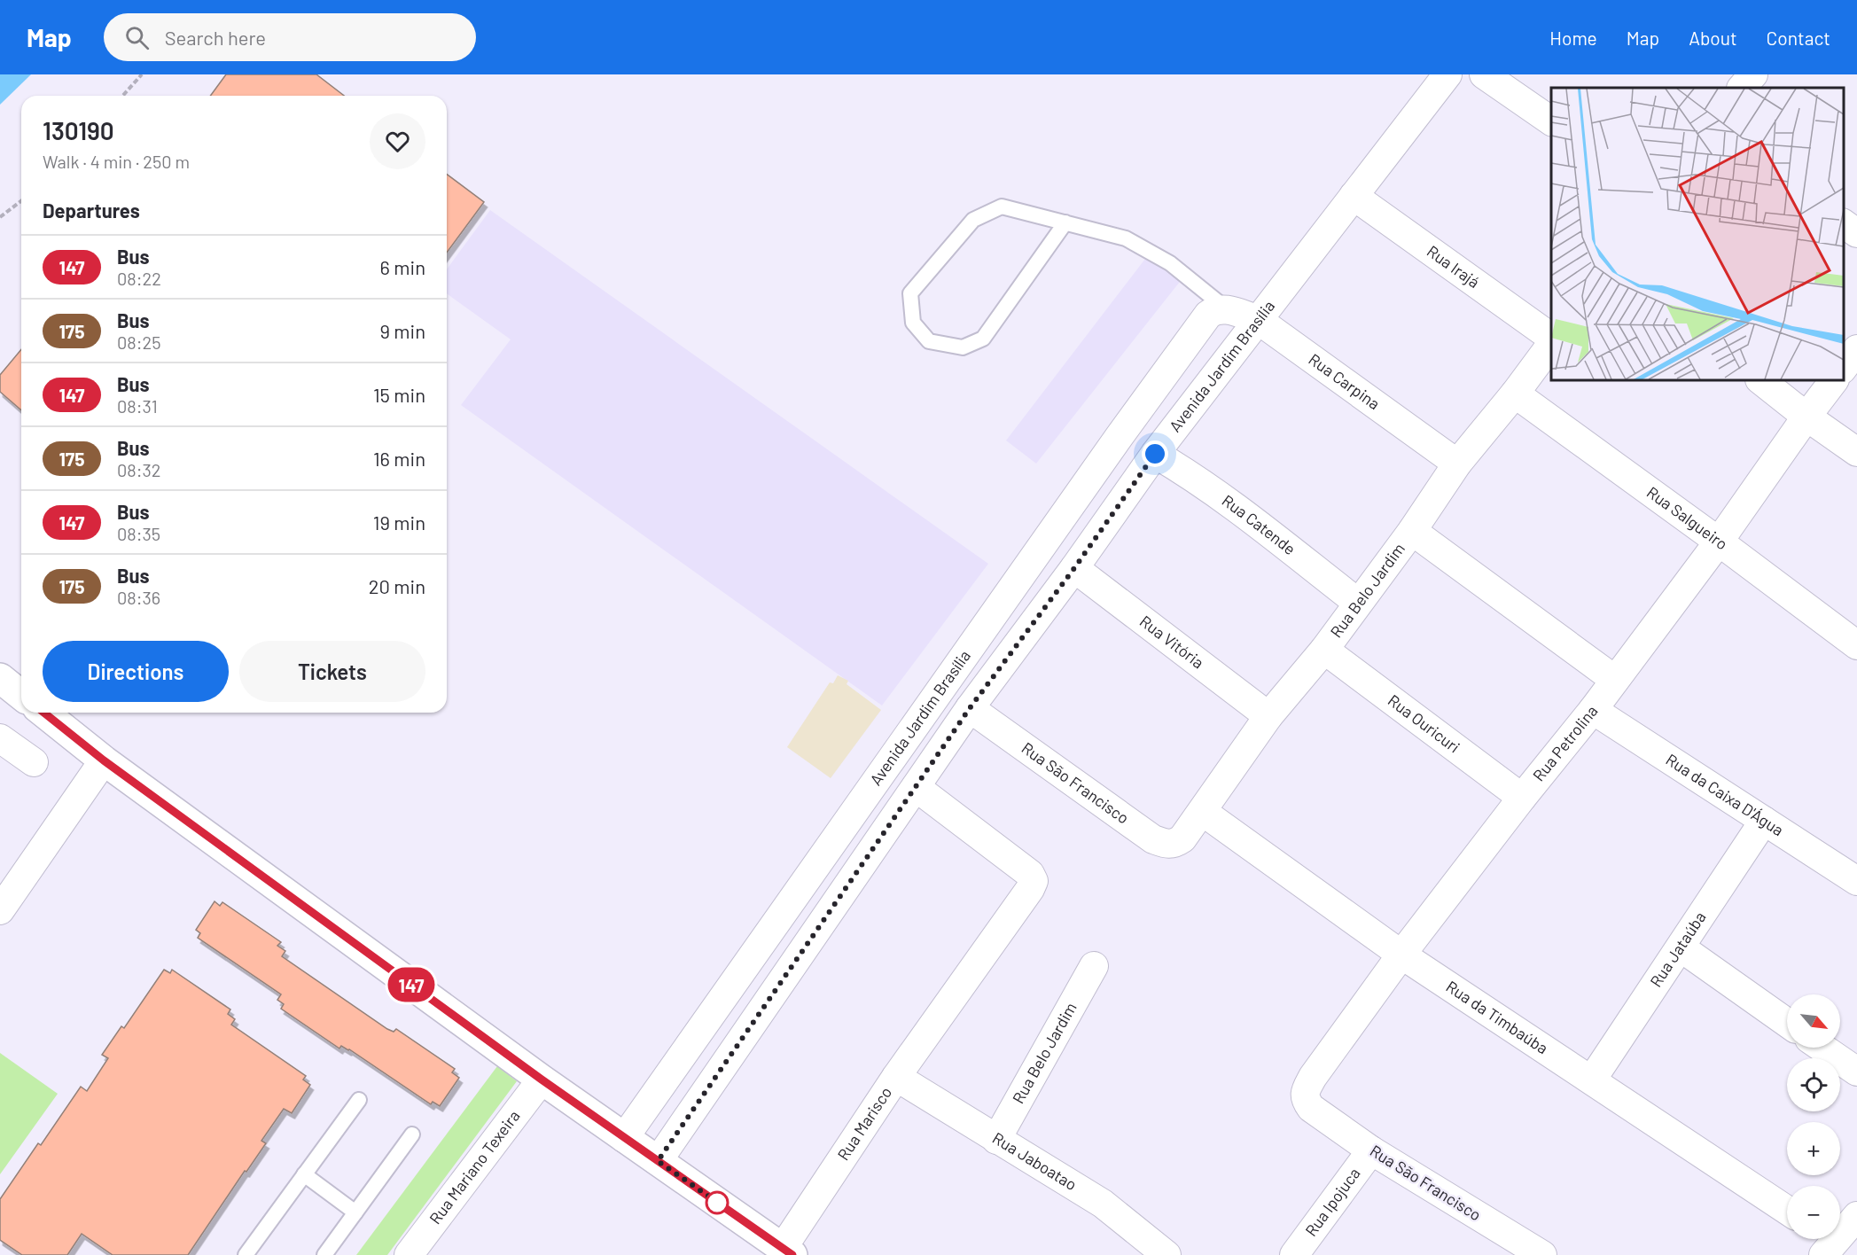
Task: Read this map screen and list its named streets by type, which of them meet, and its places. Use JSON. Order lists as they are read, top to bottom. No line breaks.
{"streets":{"street":["Rua Irajá","Avenida Jardim Brasília","Rua Carpina","Rua Salgueiro","Rua Catende","Rua Belo Jardim","Rua Vitória","Rua Ouricuri","Rua Petrolina","Rua São Francisco","Rua da Caixa D'Água","Rua Jataúba","Rua da Timbaúba","Rua Marisco","Rua Jaboatao","Rua Mariano Texeira","Rua Ipojuca"]},"crossings":[["Rua Irajá","Avenida Jardim Brasília"],["Avenida Jardim Brasília","Rua Carpina"],["Avenida Jardim Brasília","Rua Catende"],["Avenida Jardim Brasília","Rua Vitória"],["Avenida Jardim Brasília","Rua São Francisco"],["Avenida Jardim Brasília","Rua Marisco"],["Rua Carpina","Rua Belo Jardim"],["Rua Salgueiro","Rua Belo Jardim"],["Rua Salgueiro","Rua Petrolina"],["Rua Catende","Rua Belo Jardim"],["Rua Belo Jardim","Rua Vitória"],["Rua Belo Jardim","Rua Ouricuri"],["Rua Belo Jardim","Rua São Francisco"],["Rua Belo Jardim","Rua da Timbaúba"],["Rua Belo Jardim","Rua Jaboatao"],["Rua Ouricuri","Rua Petrolina"],["Rua Petrolina","Rua São Francisco"],["Rua Petrolina","Rua da Caixa D'Água"],["Rua Petrolina","Rua da Timbaúba"],["Rua São Francisco","Rua Ipojuca"],["Rua da Caixa D'Água","Rua Jataúba"],["Rua Jataúba","Rua da Timbaúba"],["Rua Marisco","Rua Jaboatao"]],"lines":["bus line 147"],"north":"bottom right","page":{"header":"Map","search":"Search here","nav":["Home","Map","About","Contact"],"on_map":"147","heading":[["130190","Walk · 4 min · 250 m"],"Departures"],"list":[{"mark":"147","name":"Bus","note":"08:22","value":"6 min"},{"mark":"175","name":"Bus","note":"08:25","value":"9 min"},{"mark":"147","name":"Bus","note":"08:31","value":"15 min"},{"mark":"175","name":"Bus","note":"08:32","value":"16 min"},{"mark":"147","name":"Bus","note":"08:35","value":"19 min"},{"mark":"175","name":"Bus","note":"08:36","value":"20 min"}],"buttons":["Directions","Tickets"],"map_buttons":["+","−"]}}
